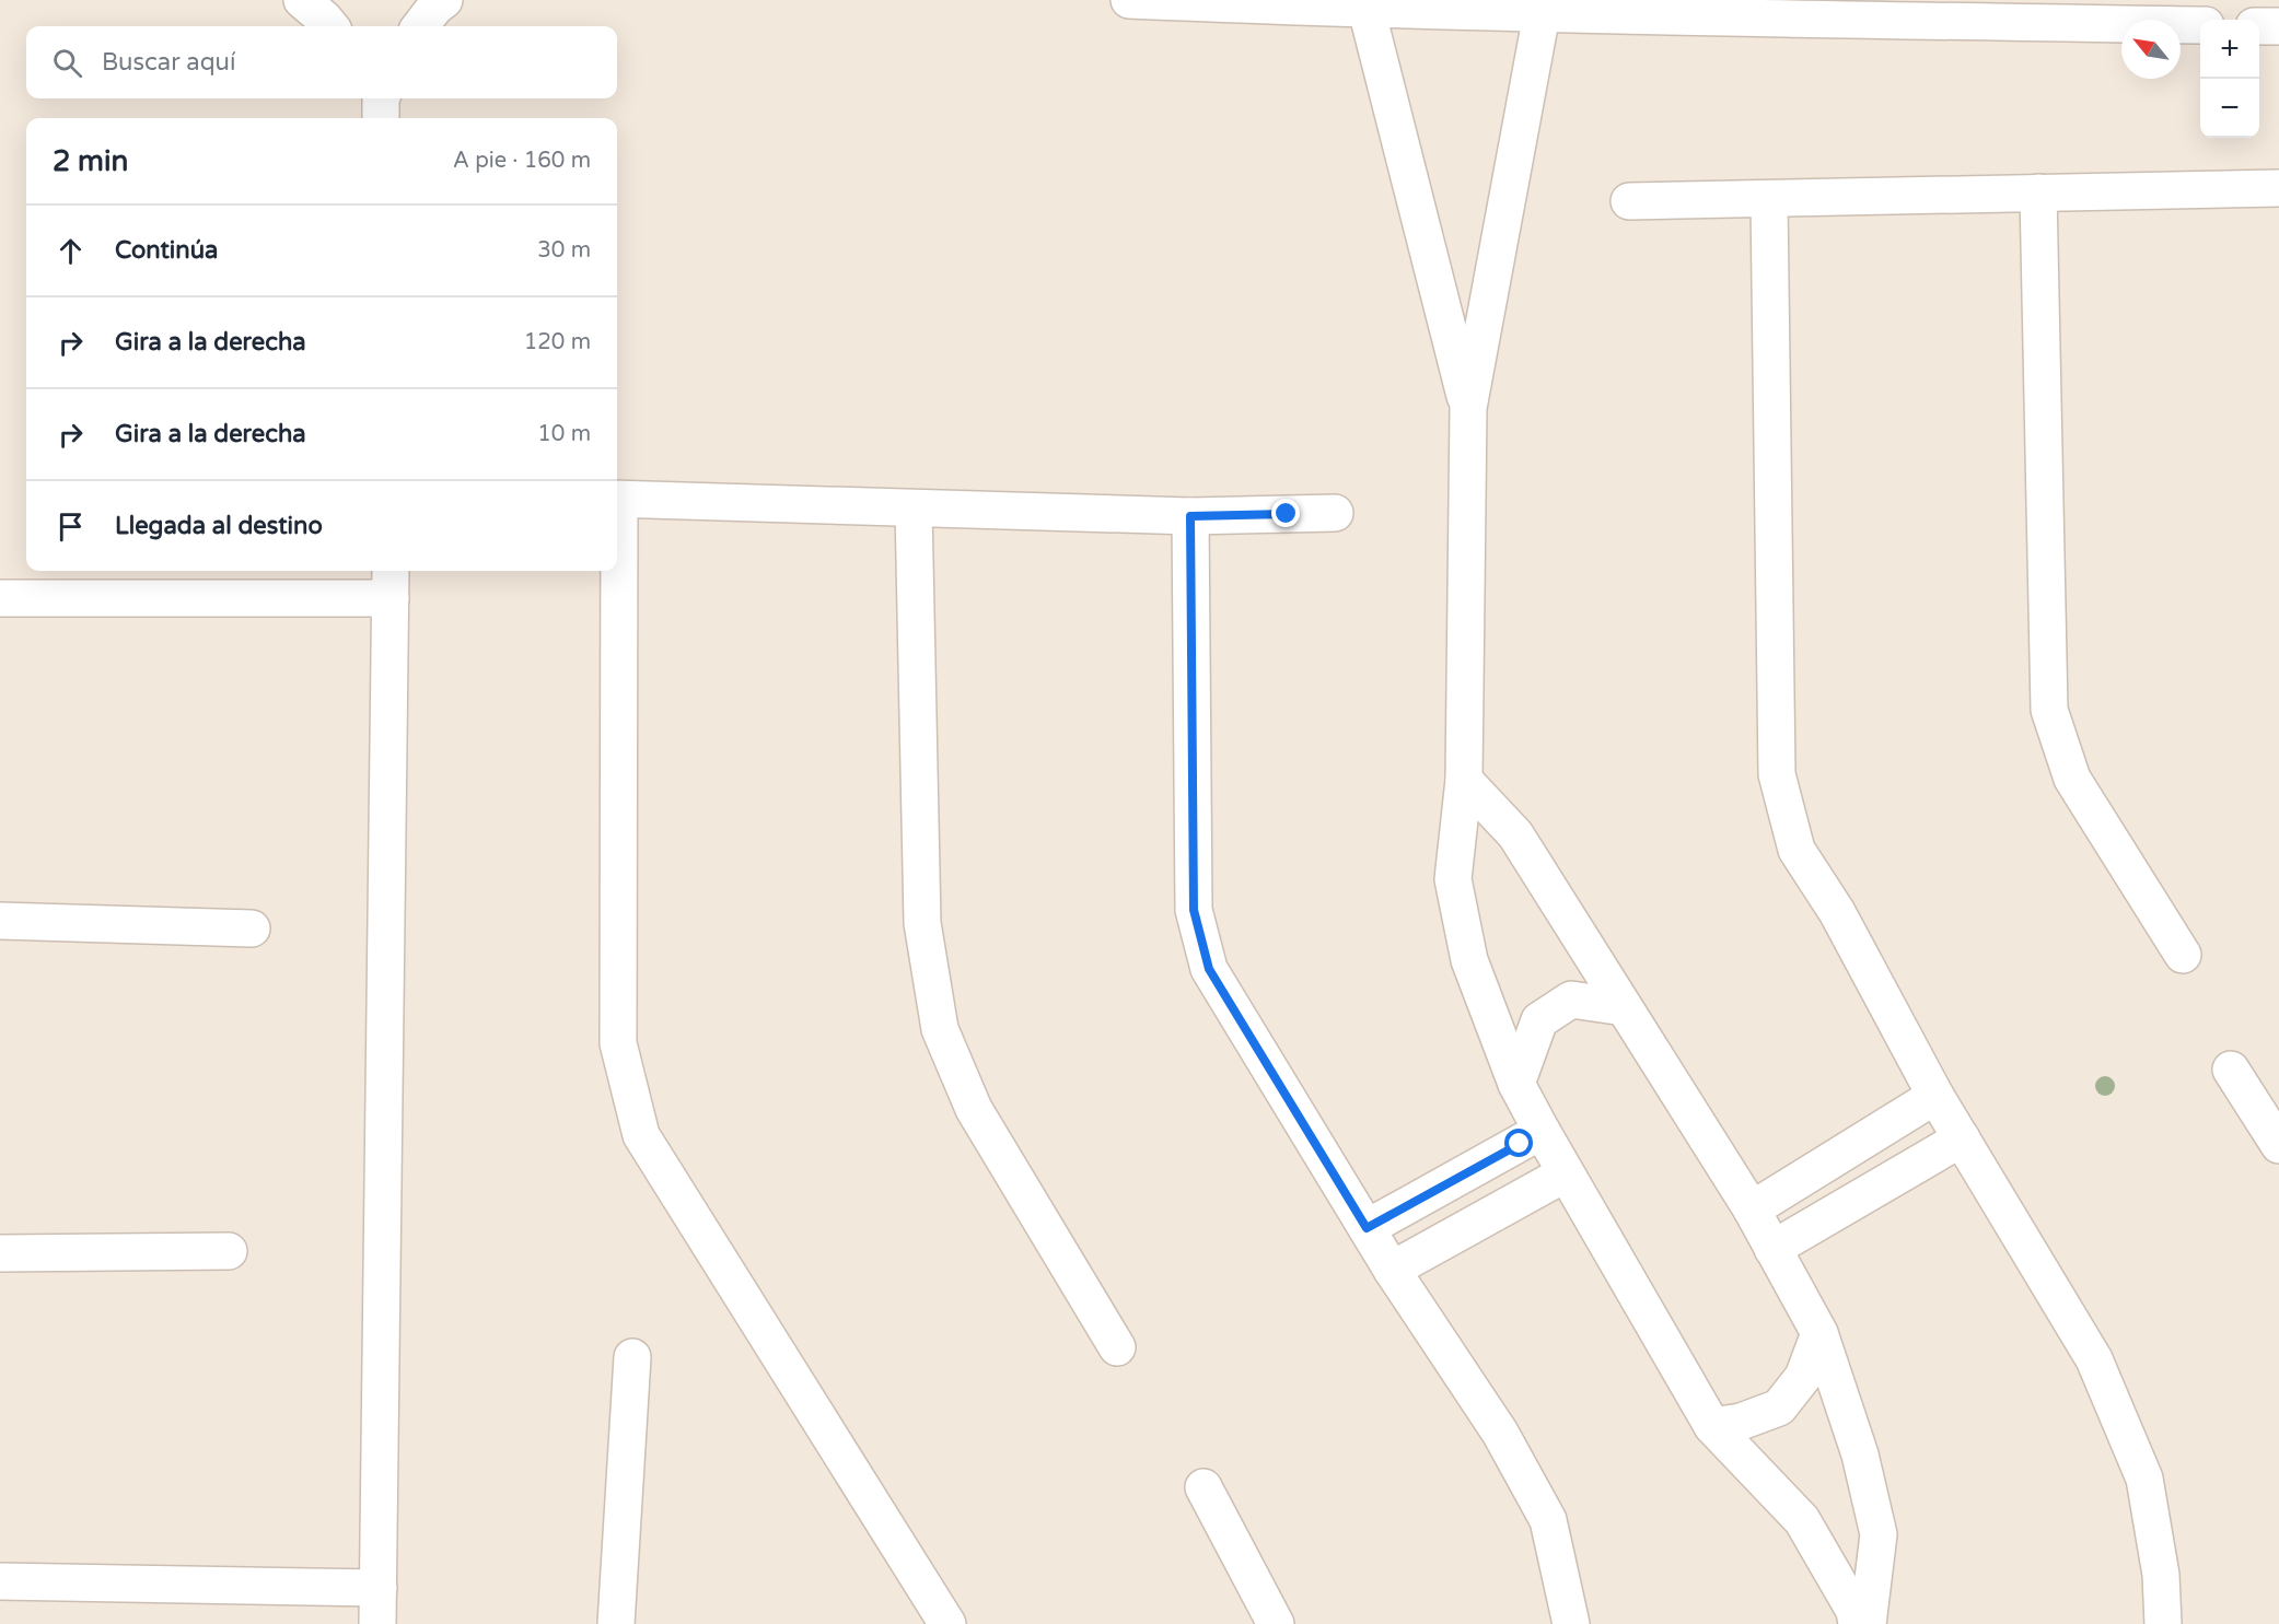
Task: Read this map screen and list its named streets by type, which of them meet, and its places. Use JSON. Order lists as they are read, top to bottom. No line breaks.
{"north":"top left","page":{"map_buttons":["+","−"],"search":"Buscar aquí","heading":["2 min","A pie · 160 m"],"list":[["Continúa","30 m"],["Gira a la derecha","120 m"],["Gira a la derecha","10 m"],"Llegada al destino"]}}
